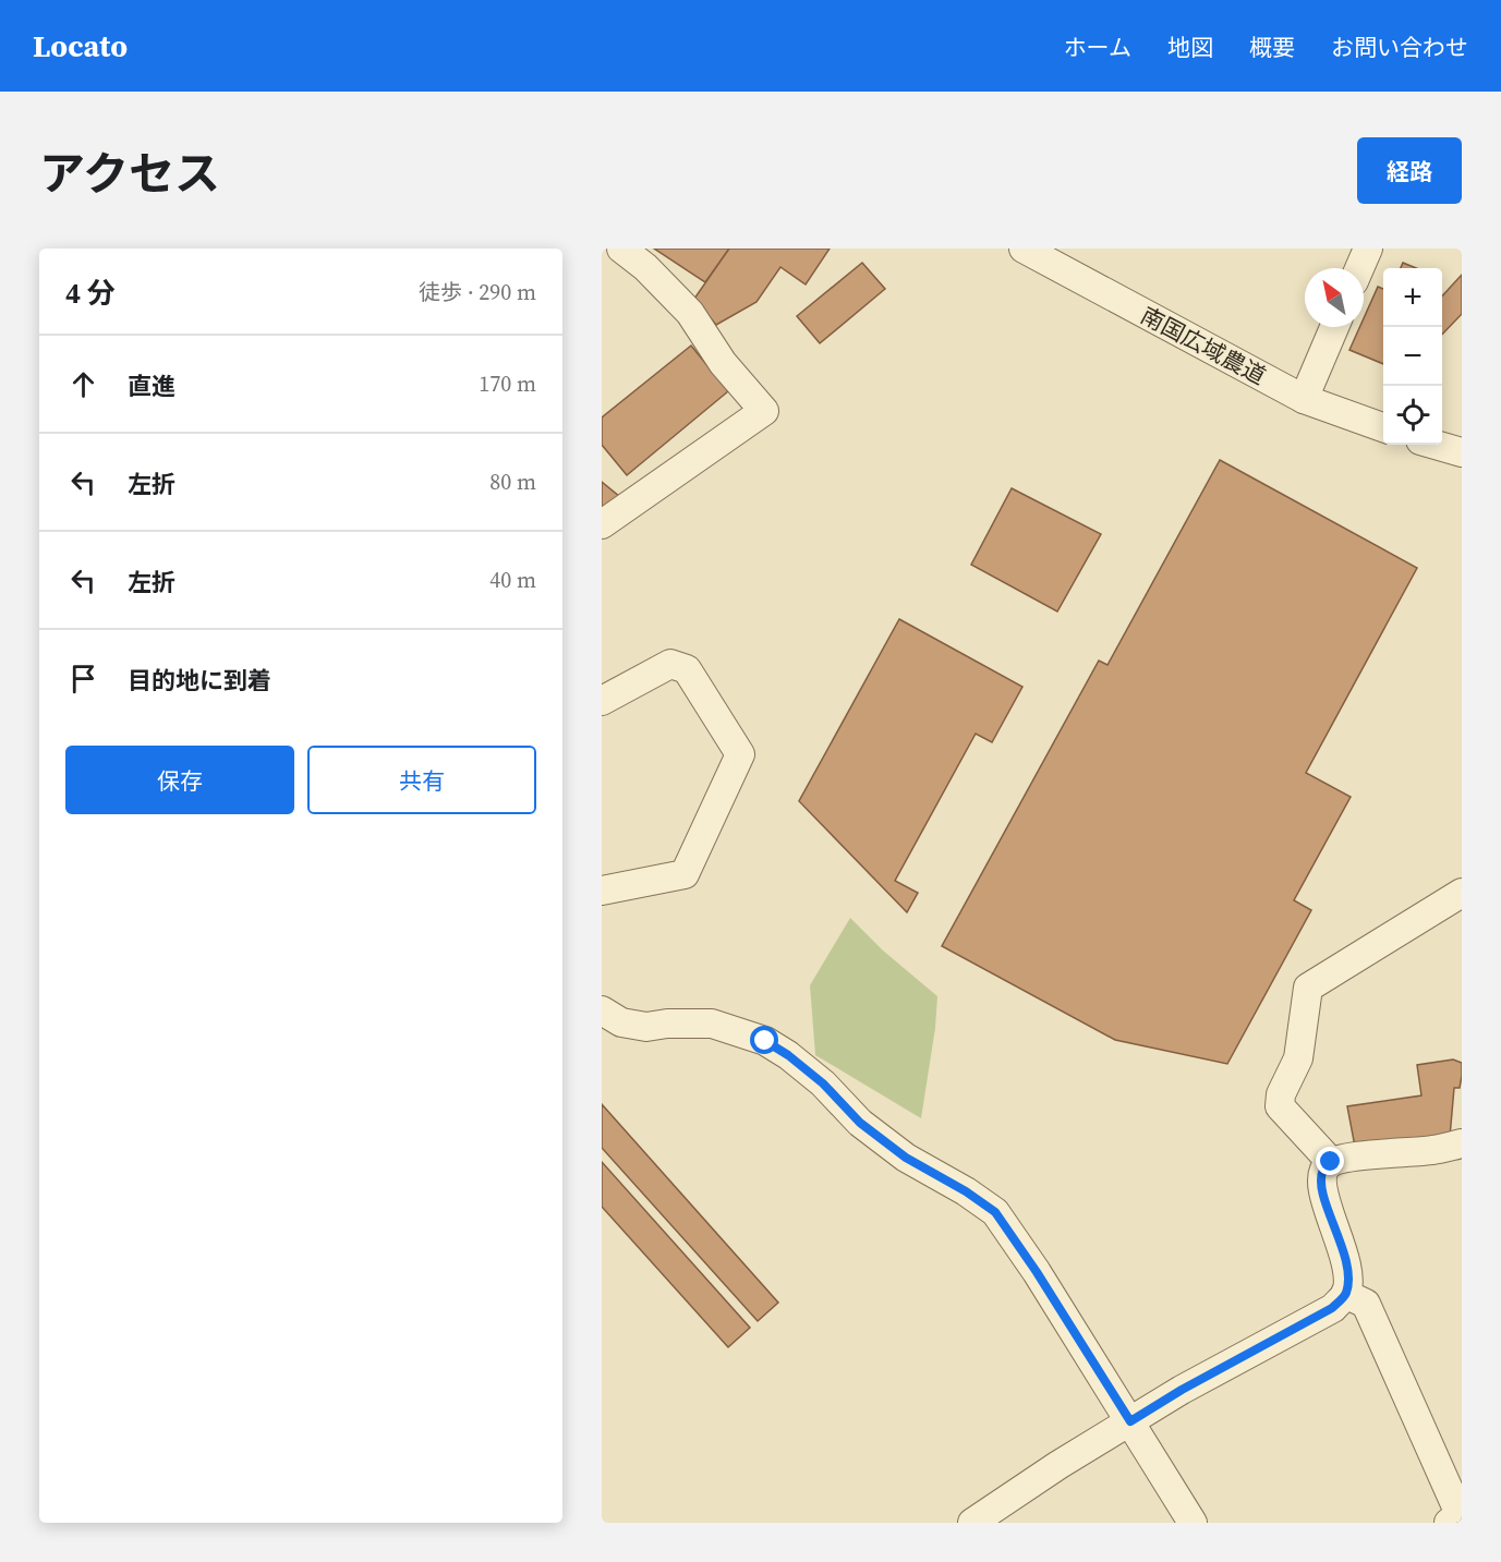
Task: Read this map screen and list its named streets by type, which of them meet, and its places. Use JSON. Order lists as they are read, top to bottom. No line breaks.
{"streets":{"street":["南国広域農道"]},"north":"top left","page":{"header":"Locato","nav":["ホーム","地図","概要","お問い合わせ"],"title":"アクセス","buttons":["経路",["保存","共有"]],"heading":["4 分","徒歩 · 290 m"],"map_buttons":["+","−"],"list":[["直進","170 m"],["左折","80 m"],["左折","40 m"],"目的地に到着"]}}
